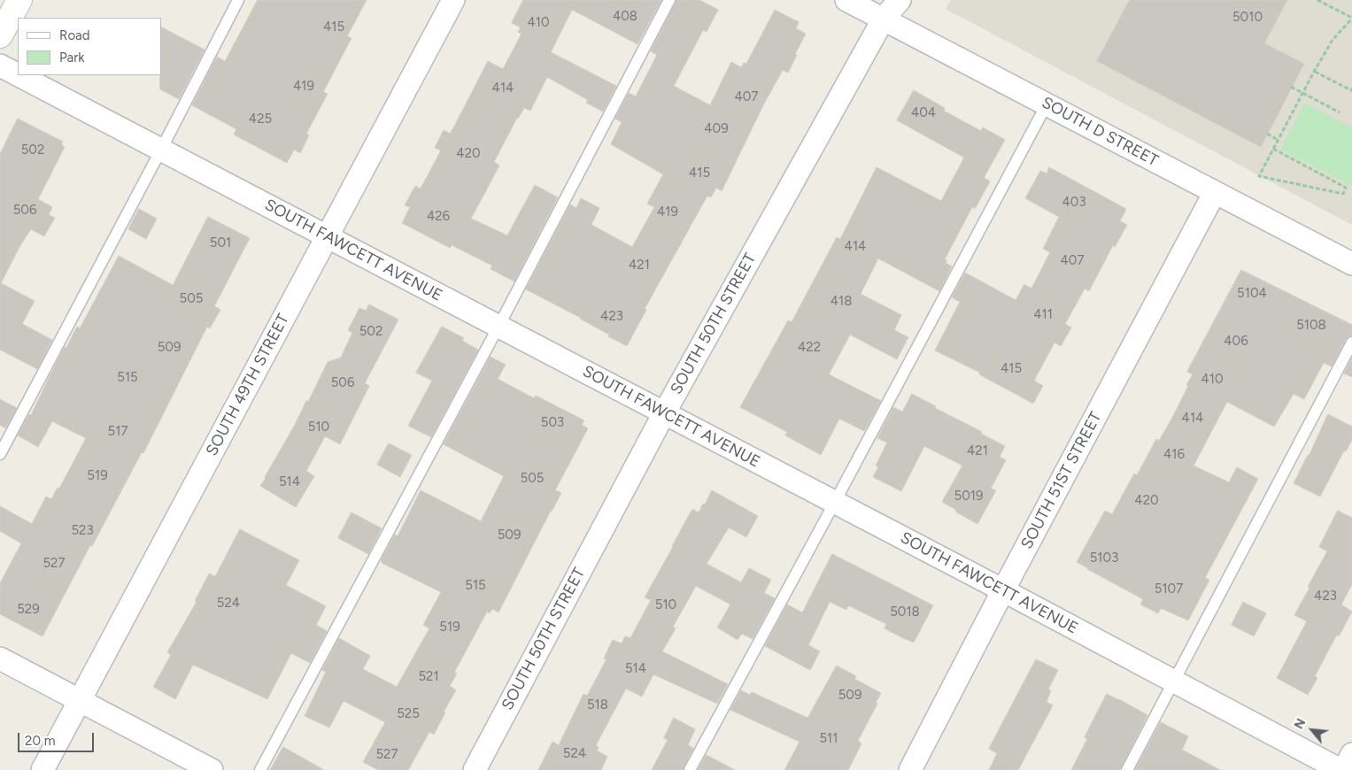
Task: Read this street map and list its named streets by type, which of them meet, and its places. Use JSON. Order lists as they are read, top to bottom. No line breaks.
{"streets":{"street":["SOUTH D STREET","SOUTH FAWCETT AVENUE","SOUTH 50TH STREET","SOUTH 49TH STREET","SOUTH 51ST STREET"]},"crossings":[["SOUTH D STREET","SOUTH 50TH STREET"],["SOUTH D STREET","SOUTH 51ST STREET"],["SOUTH FAWCETT AVENUE","SOUTH 50TH STREET"],["SOUTH FAWCETT AVENUE","SOUTH 49TH STREET"],["SOUTH FAWCETT AVENUE","SOUTH 51ST STREET"]],"house_numbers":["408","5010","410","415","419","414","407","404","425","409","502","420","415","403","506","419","426","501","414","407","421","5104","505","418","411","423","5108","502","406","509","422","415","515","410","506","414","503","510","517","421","416","519","505","514","5019","420","523","509","5103","527","515","5107","423","524","510","529","5018","519","514","521","509","518","525","511","524","527"],"legend":["Road","Park"],"scale_bar":"20 m","north":"top left"}
